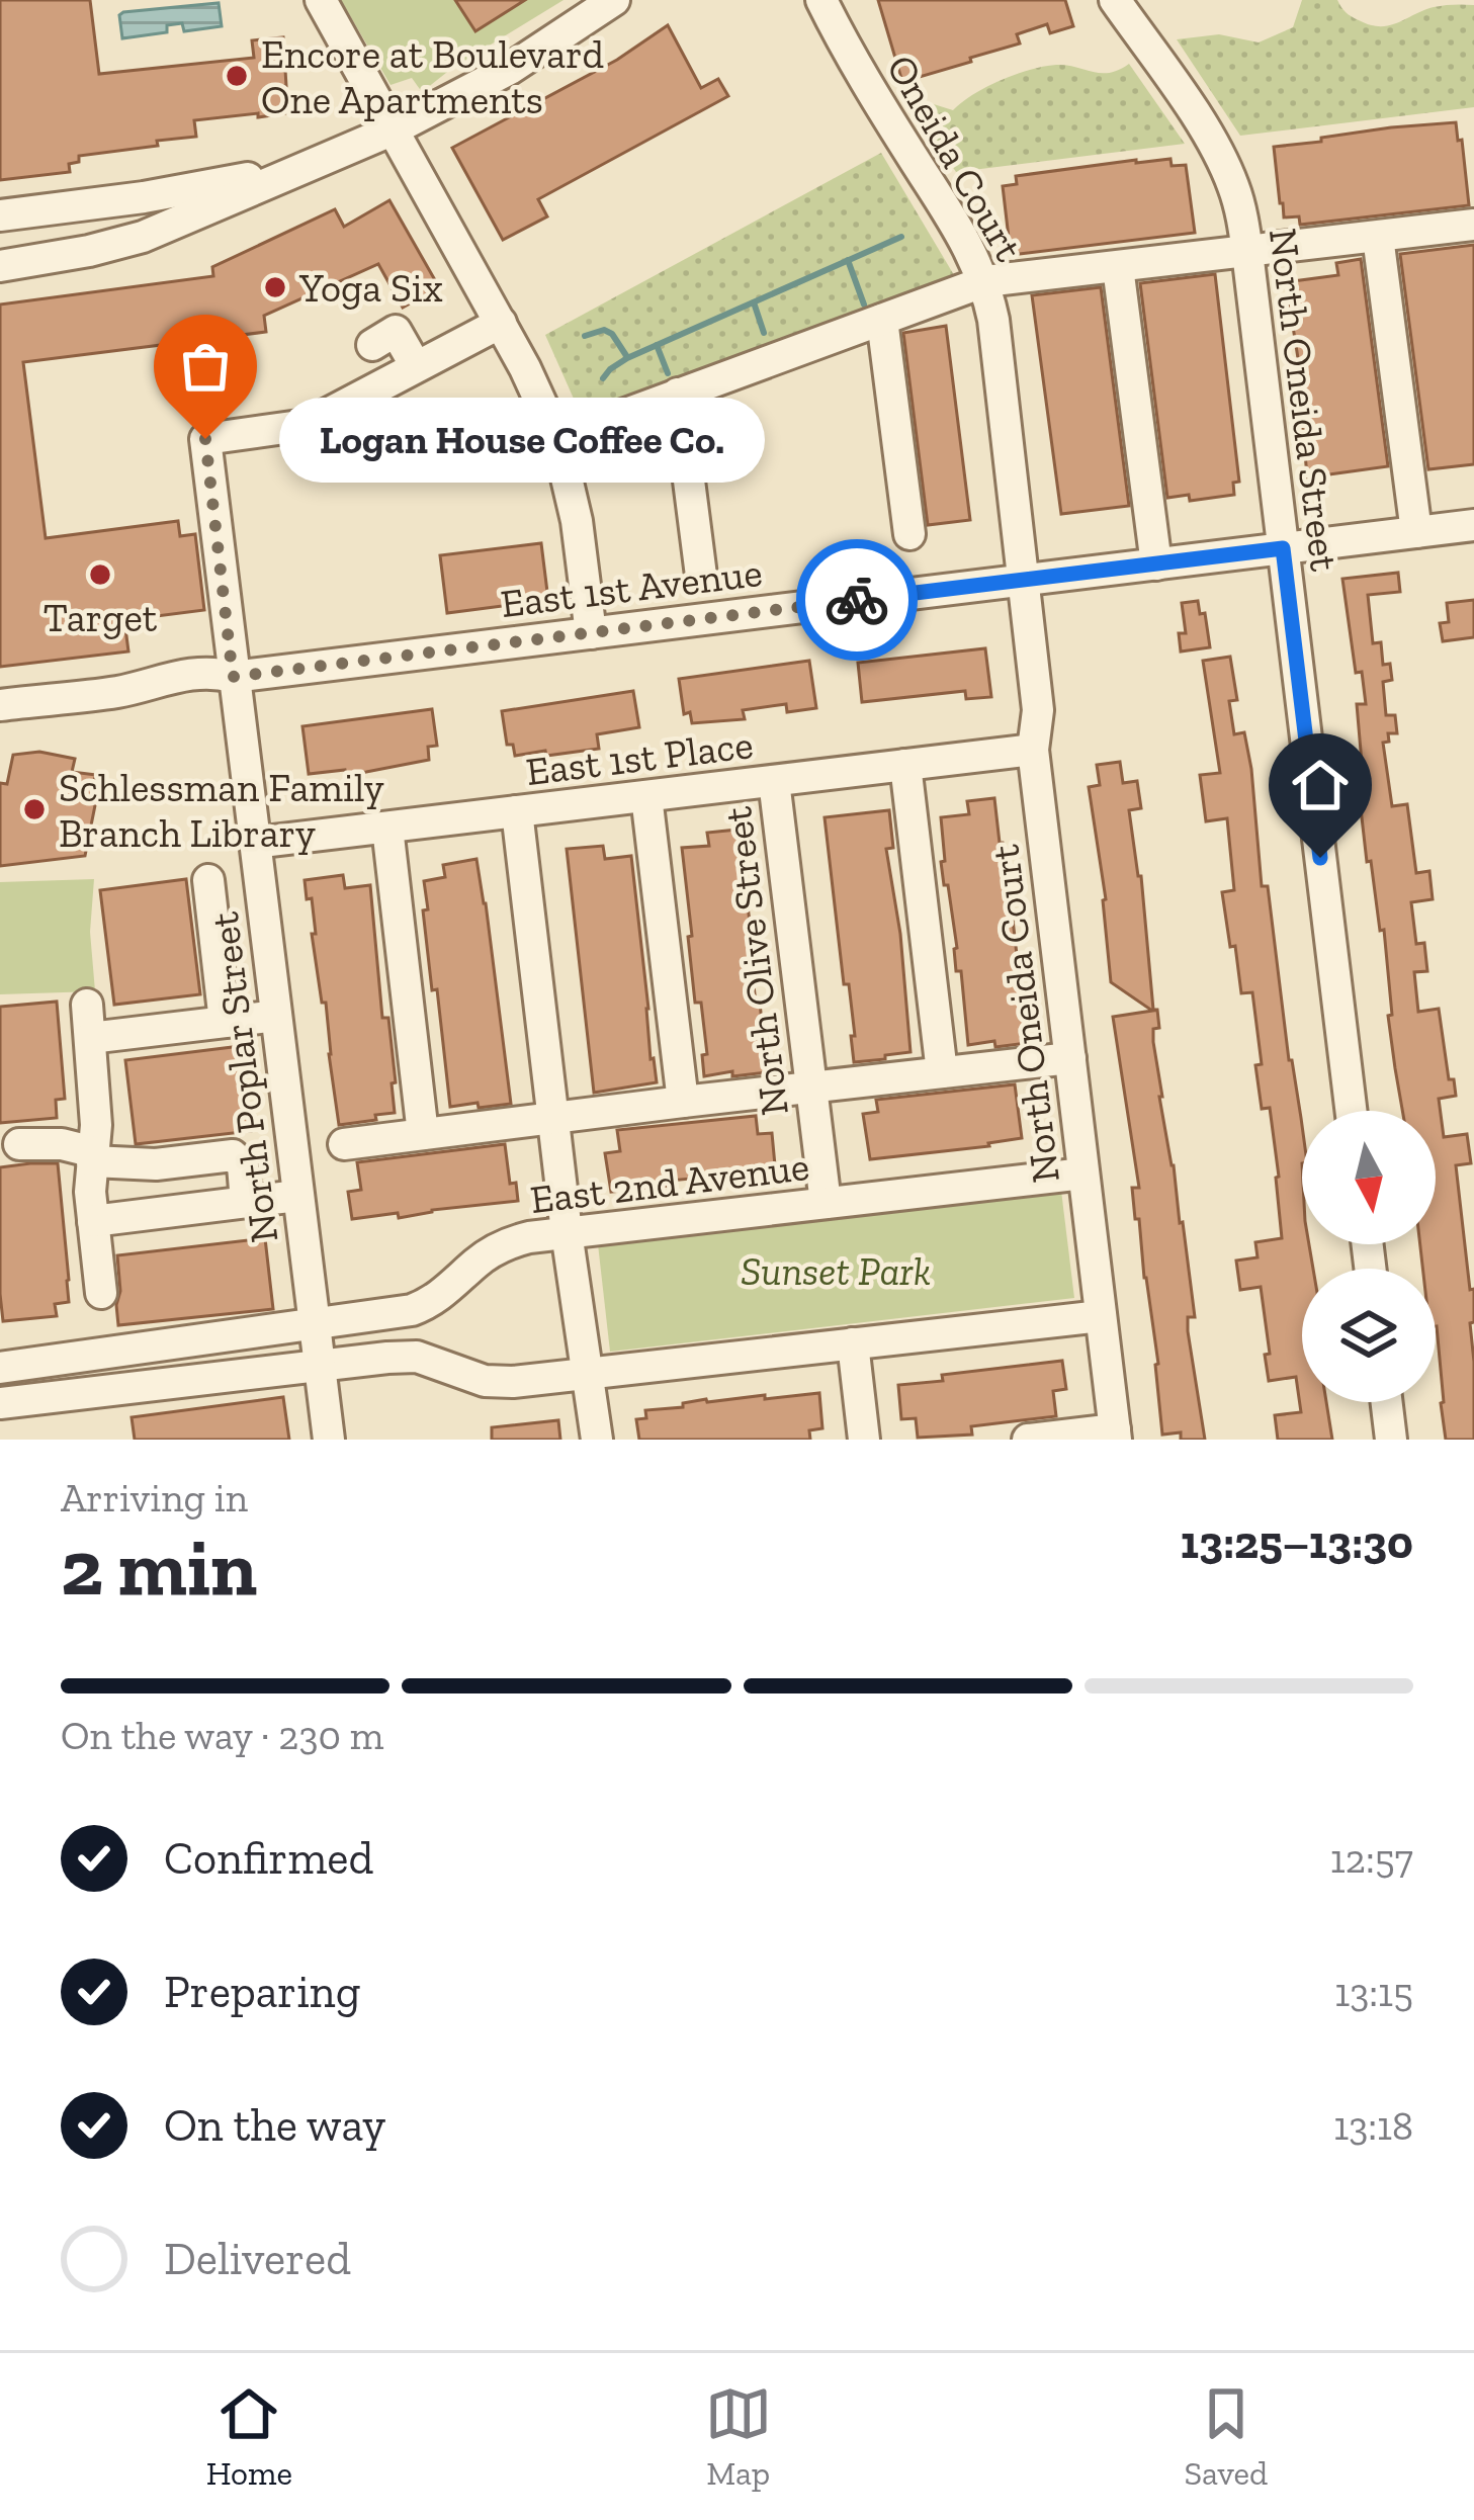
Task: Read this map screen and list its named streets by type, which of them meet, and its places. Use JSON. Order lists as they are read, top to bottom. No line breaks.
{"streets":{"street":["Oneida Court","North Oneida Street","East 1st Avenue","East 1st Place","North Olive Street","North Oneida Court","North Poplar Street","East 2nd Avenue"]},"crossings":[["Oneida Court","East 1st Avenue"],["Oneida Court","North Oneida Court"],["North Oneida Street","East 1st Avenue"],["East 1st Avenue","North Oneida Court"],["East 1st Avenue","North Poplar Street"],["East 1st Place","North Olive Street"],["East 1st Place","North Oneida Court"],["East 1st Place","North Poplar Street"],["North Olive Street","East 2nd Avenue"],["North Oneida Court","East 2nd Avenue"],["North Poplar Street","East 2nd Avenue"]],"parks":["Sunset Park"],"places":["Encore at Boulevard One Apartments","Yoga Six","Logan House Coffee Co.","Target","Schlessman Family Branch Library"],"north":"bottom","page":{"bubble":"Logan House Coffee Co.","heading":["2 min","Arriving in","13:25–13:30"],"bar":"On the way · 230 m","list":[["Confirmed","12:57"],["Preparing","13:15"],["On the way","13:18"],"Delivered"],"tabs":["Home","Map","Saved"]}}
